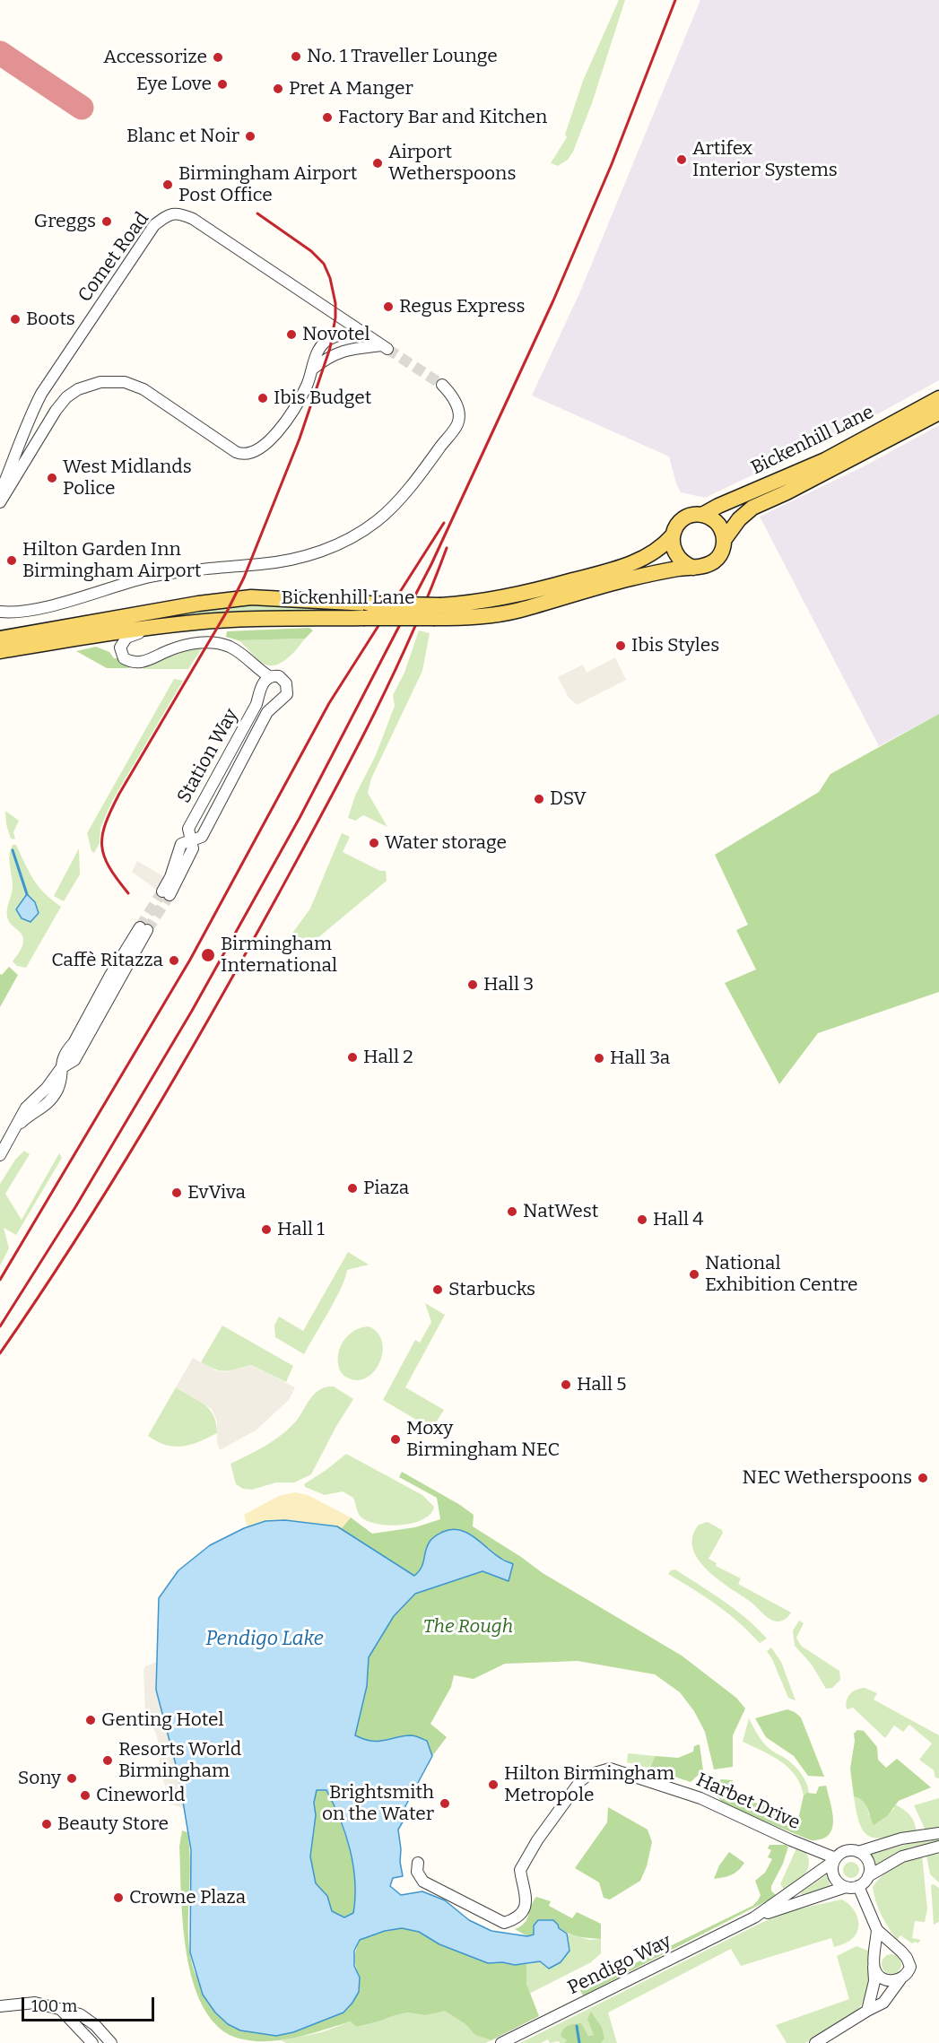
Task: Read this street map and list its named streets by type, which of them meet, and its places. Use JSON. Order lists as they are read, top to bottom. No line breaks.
{"streets":{"main road":["Bickenhill Lane"],"street":["Comet Road","Station Way","Harbet Drive","Pendigo Way"]},"crossings":[["Harbet Drive","Pendigo Way"]],"water":["Pendigo Lake"],"parks":["The Rough"],"places":["No. 1 Traveller Lounge","Accessorize","Eye Love","Pret A Manger","Factory Bar and Kitchen","Blanc et Noir","Artifex Interior Systems","Airport Wetherspoons","Birmingham Airport Post Office","Greggs","Regus Express","Boots","Novotel","Ibis Budget","West Midlands Police","Hilton Garden Inn Birmingham Airport","Ibis Styles","DSV","Water storage","Birmingham International","Caffè Ritazza","Hall 3","Hall 2","Hall 3a","Piaza","EvViva","NatWest","Hall 4","Hall 1","National Exhibition Centre","Starbucks","Hall 5","Moxy Birmingham NEC","NEC Wetherspoons","Genting Hotel","Resorts World Birmingham","Sony","Hilton Birmingham Metropole","Cineworld","Brightsmith on the Water","Beauty Store","Crowne Plaza"],"scale_bar":"100 m"}
